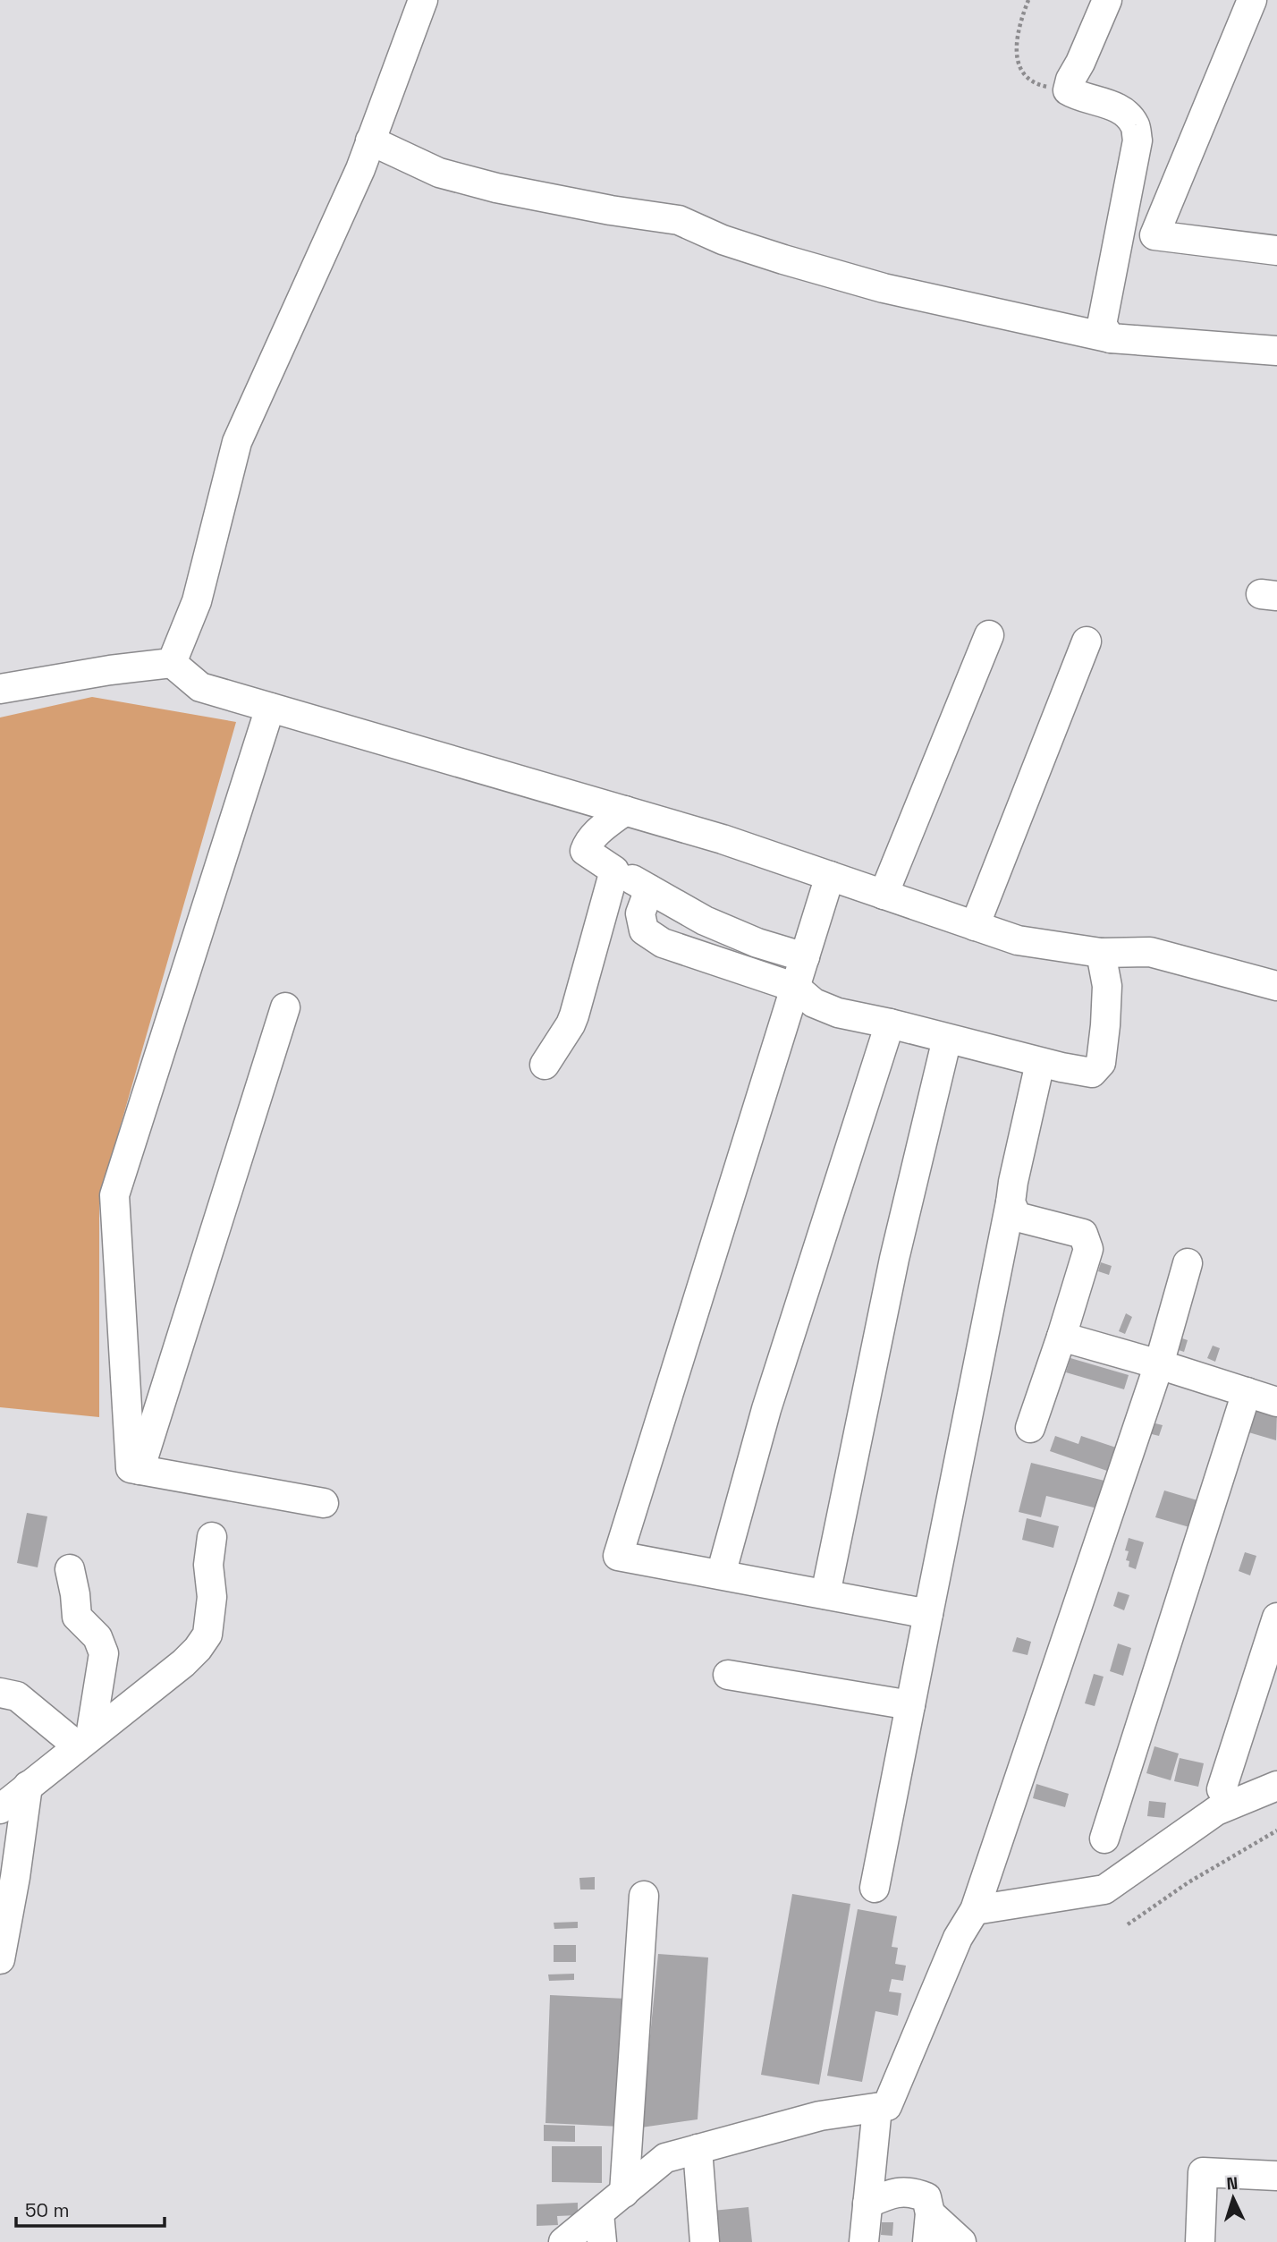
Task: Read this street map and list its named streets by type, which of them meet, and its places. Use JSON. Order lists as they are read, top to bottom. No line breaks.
{"scale_bar":"50 m","north":"top"}
